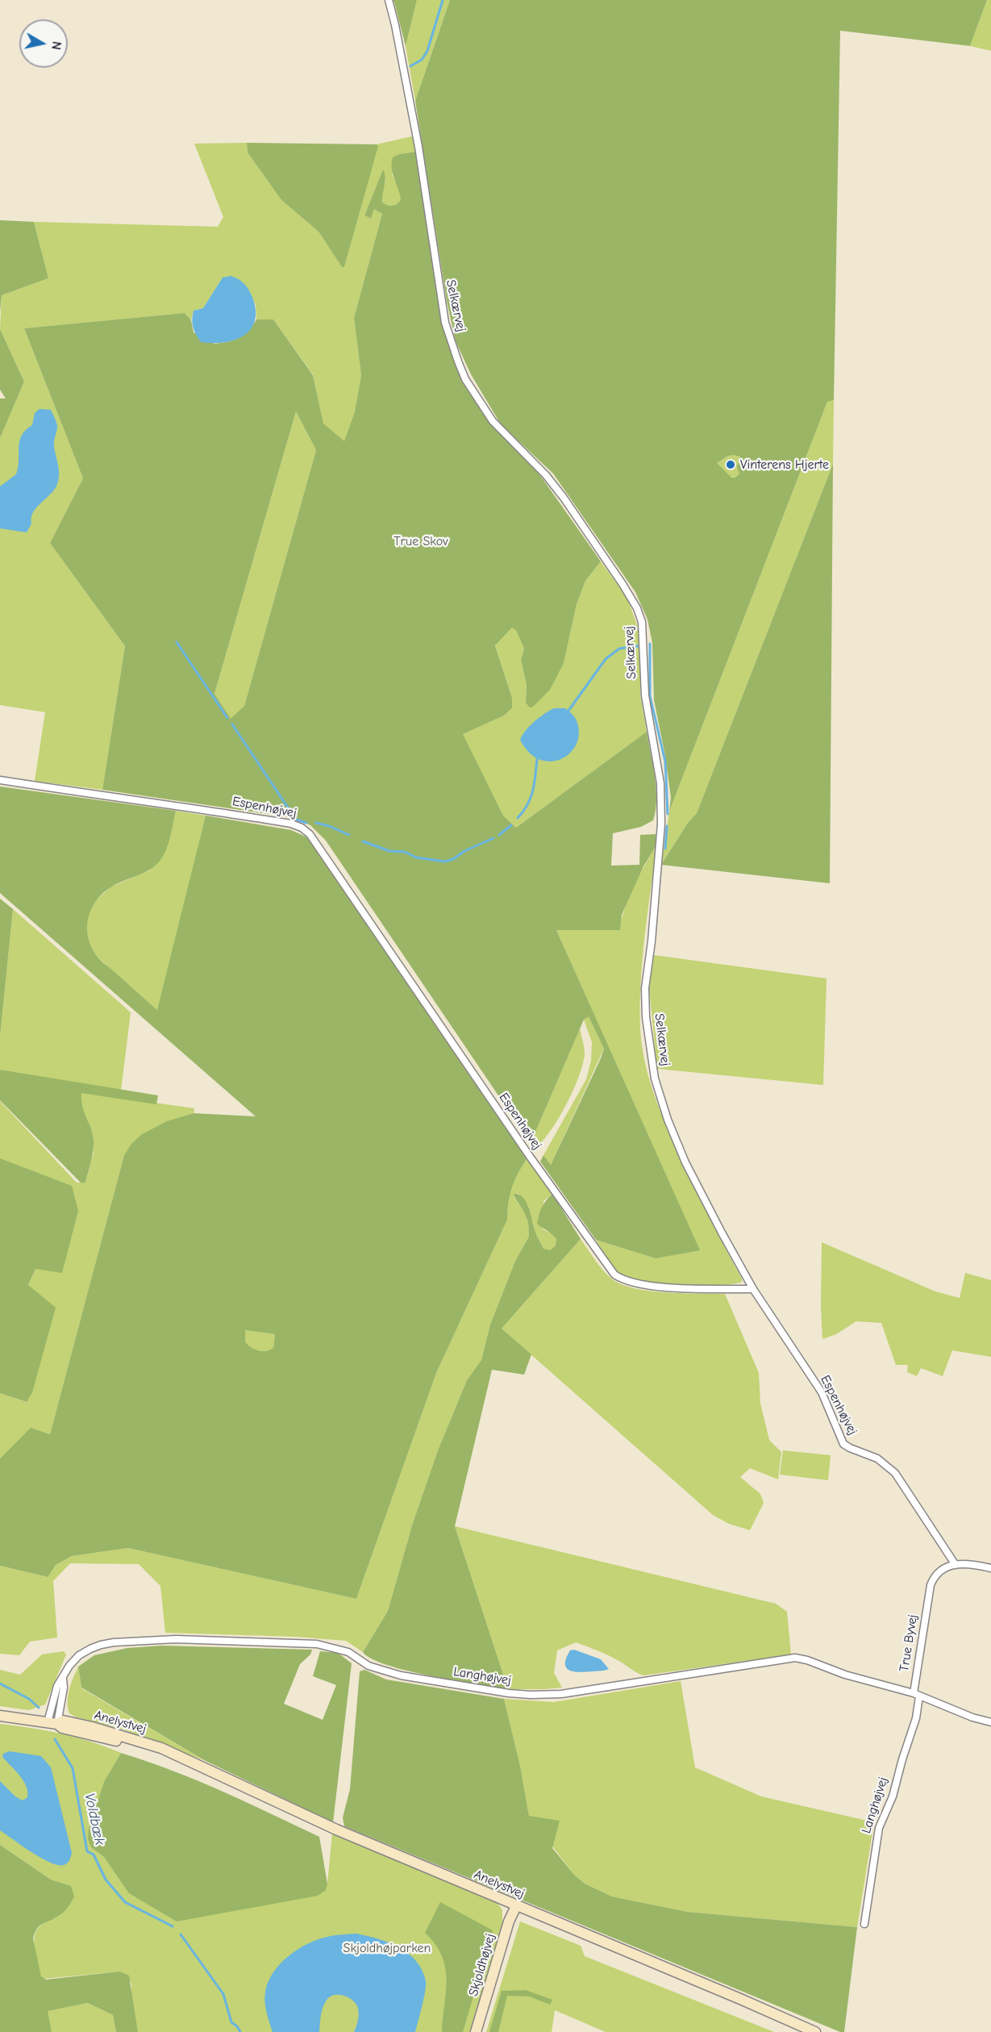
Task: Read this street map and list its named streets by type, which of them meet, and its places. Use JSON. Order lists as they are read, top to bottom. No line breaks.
{"streets":{"street":["Selkærvej","Espenhøjvej","True Byvej","Langhøjvej","Anelystvej","Skjoldhøjvej"]},"crossings":[["Selkærvej","Espenhøjvej"],["Espenhøjvej","True Byvej"],["True Byvej","Langhøjvej"],["Langhøjvej","Anelystvej"],["Anelystvej","Skjoldhøjvej"]],"water":["Voldbæk"],"parks":["True Skov","Skjoldhøjparken"],"places":["Vinterens Hjerte"],"north":"right"}
